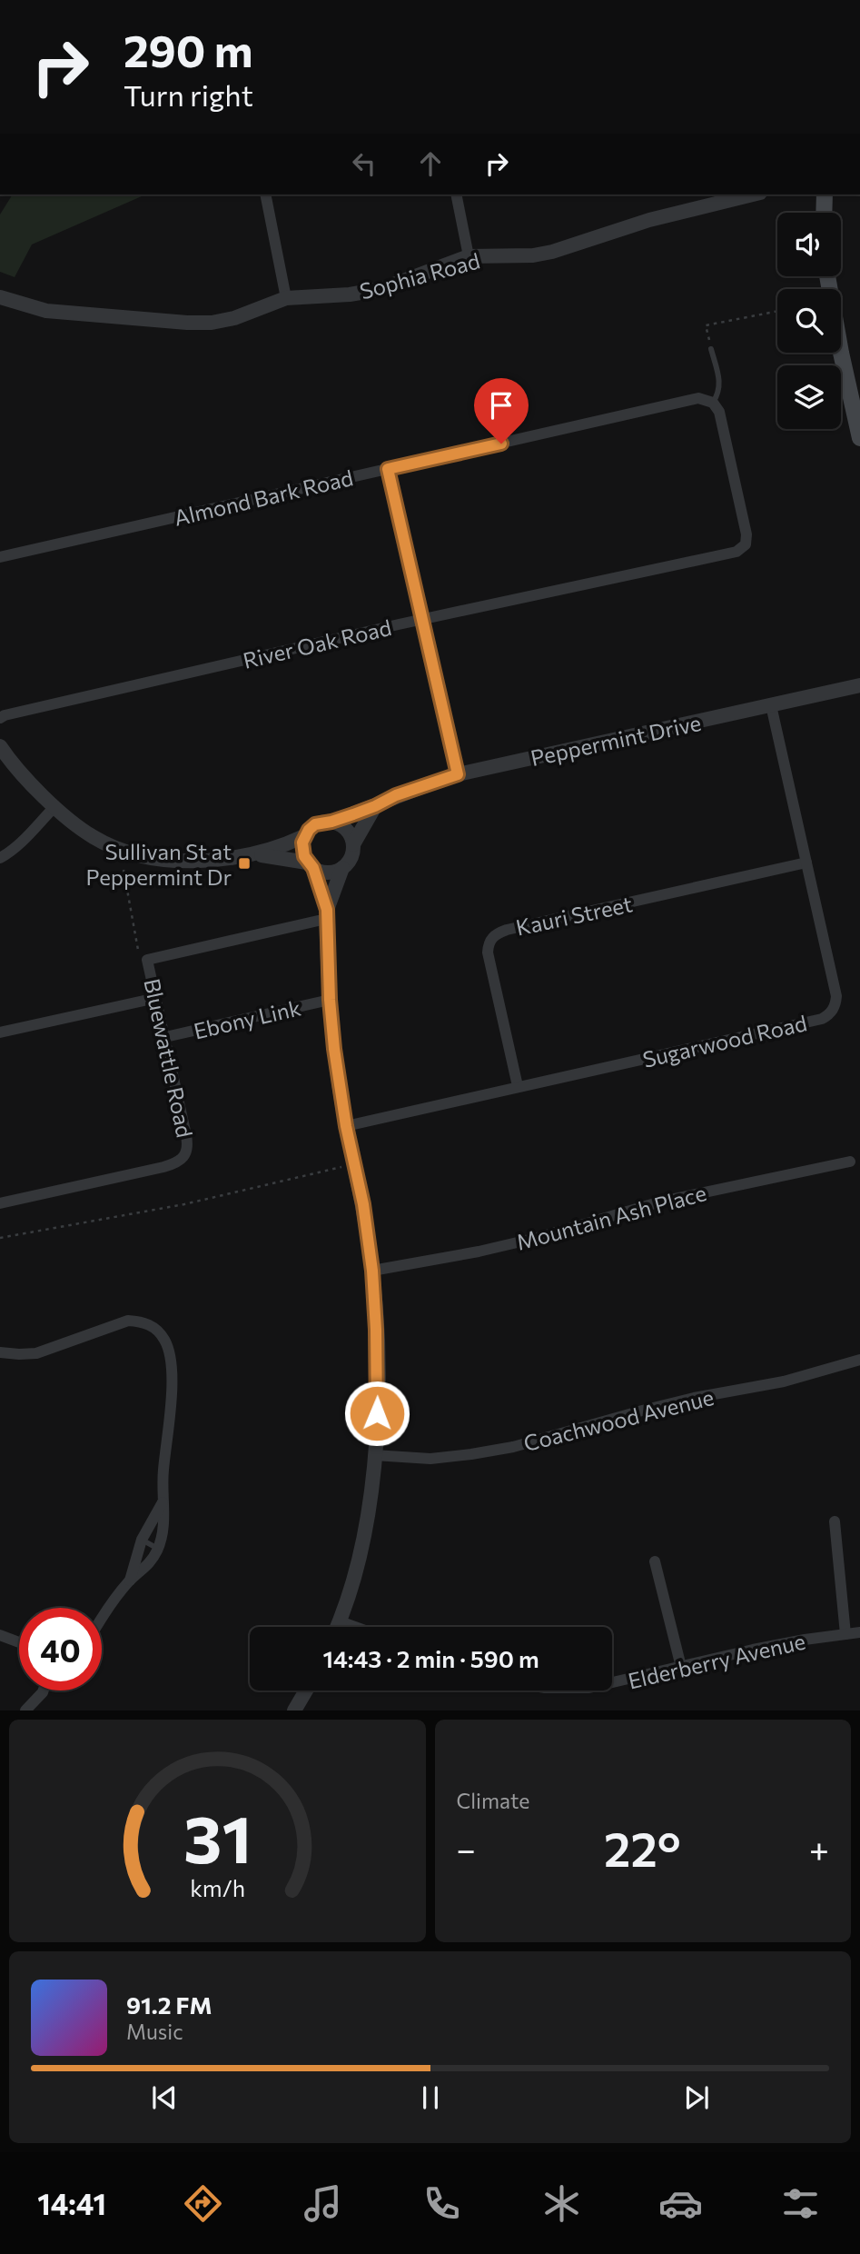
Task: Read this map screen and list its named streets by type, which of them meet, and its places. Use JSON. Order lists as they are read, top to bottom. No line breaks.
{"streets":{"street":["Sophia Road","Almond Bark Road","River Oak Road","Peppermint Drive","Kauri Street","Ebony Link","Sugarwood Road","Bluewattle Road","Mountain Ash Place","Coachwood Avenue","Elderberry Avenue"]},"crossings":[["Almond Bark Road","River Oak Road"],["Peppermint Drive","Sugarwood Road"],["Kauri Street","Sugarwood Road"],["Ebony Link","Bluewattle Road"]],"places":{"transit":["Sullivan St at Peppermint Dr"]},"page":{"turn":["290 m","Turn right"],"limit":"40","trip":"14:43 · 2 min · 590 m","tile":"Climate","heat":["−","22°","+"],"song":["91.2 FM","Music"],"tabs":"14:41","gauge":["31","km/h"]}}
